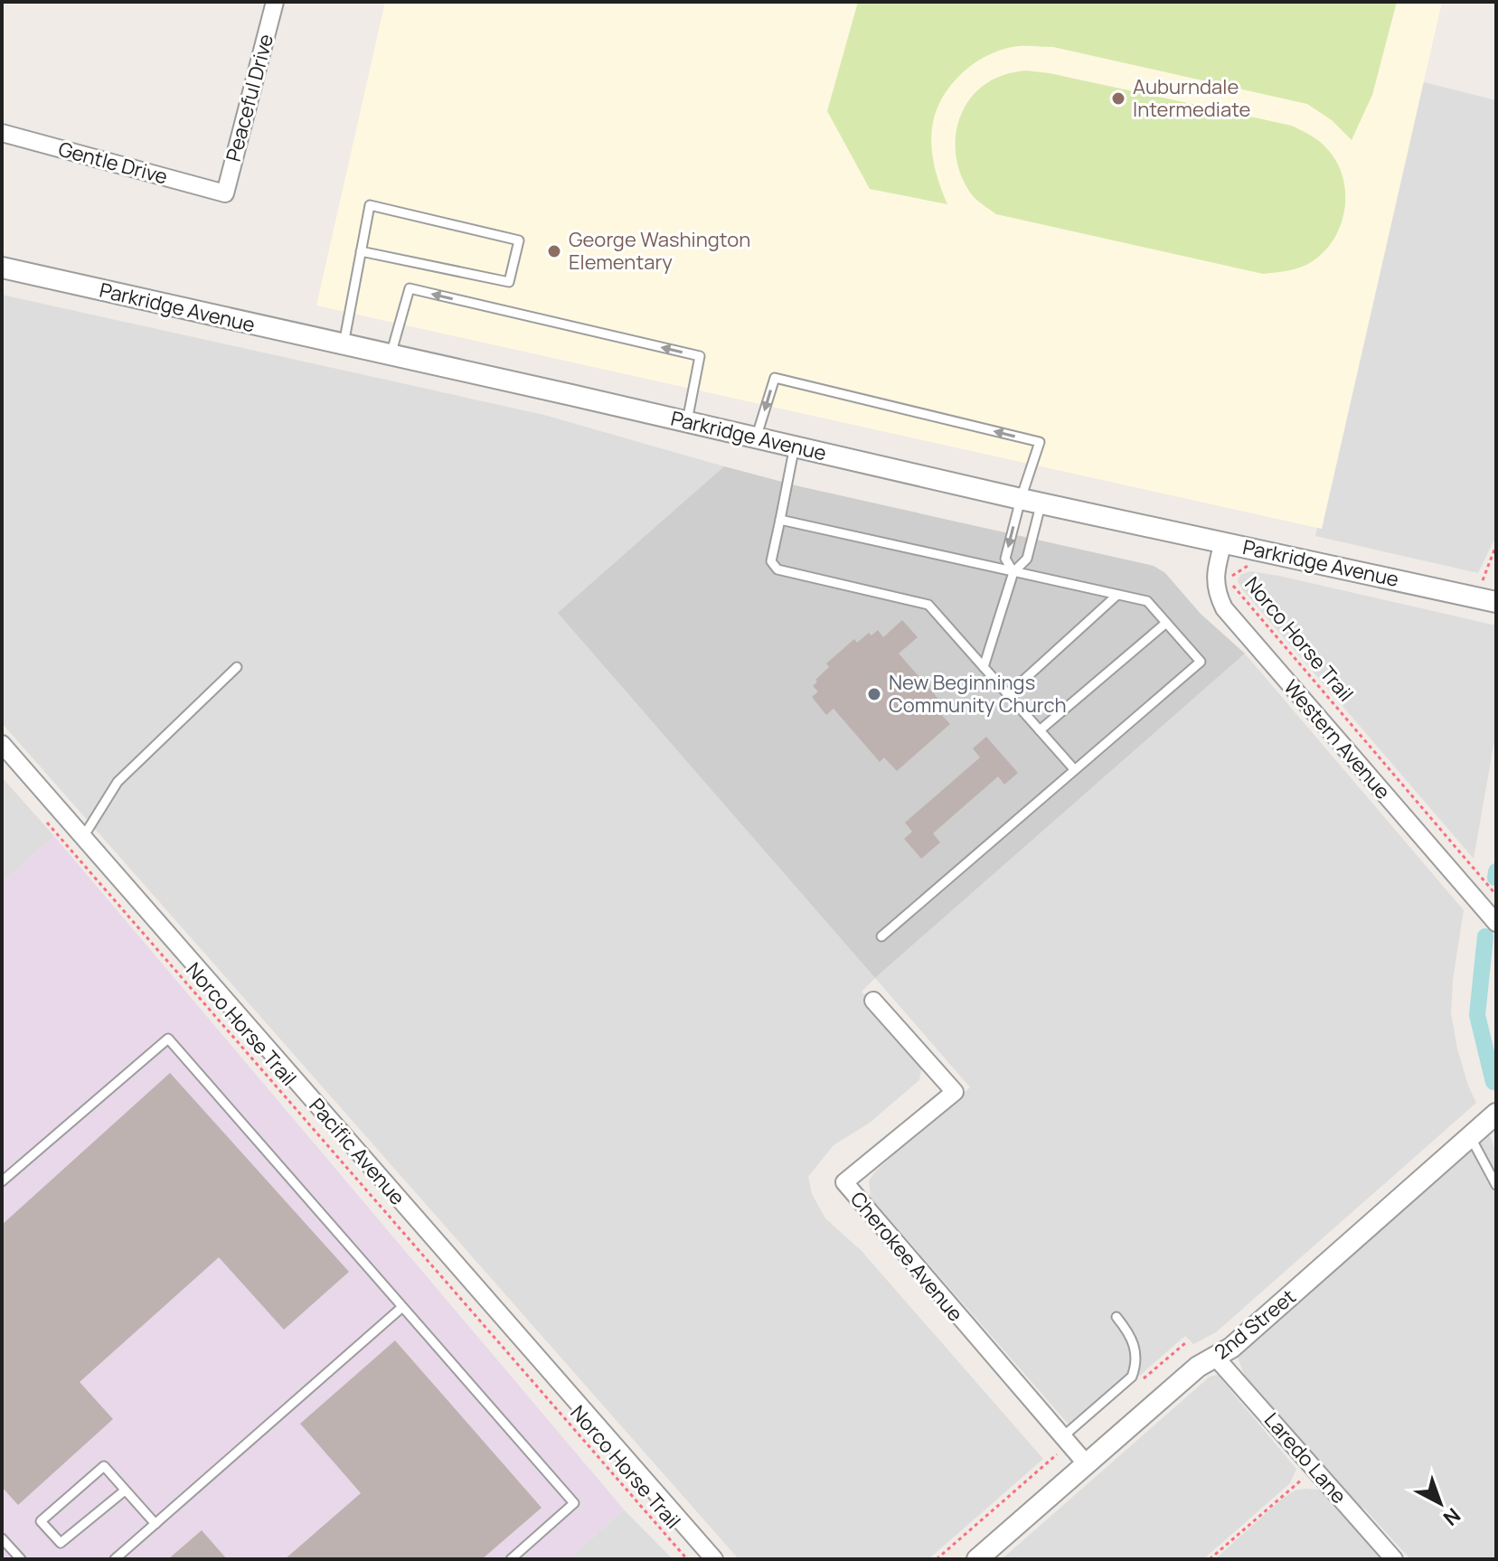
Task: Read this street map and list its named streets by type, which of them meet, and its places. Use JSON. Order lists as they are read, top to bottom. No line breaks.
{"streets":{"street":["Peaceful Drive","Gentle Drive","Parkridge Avenue","Western Avenue","Pacific Avenue","Cherokee Avenue","2nd Street","Laredo Lane"],"path":["Norco Horse Trail"]},"crossings":[["Peaceful Drive","Gentle Drive"],["Parkridge Avenue","Western Avenue"],["Cherokee Avenue","2nd Street"],["2nd Street","Laredo Lane"]],"places":["Auburndale Intermediate","George Washington Elementary","New Beginnings Community Church"],"north":"bottom right"}
